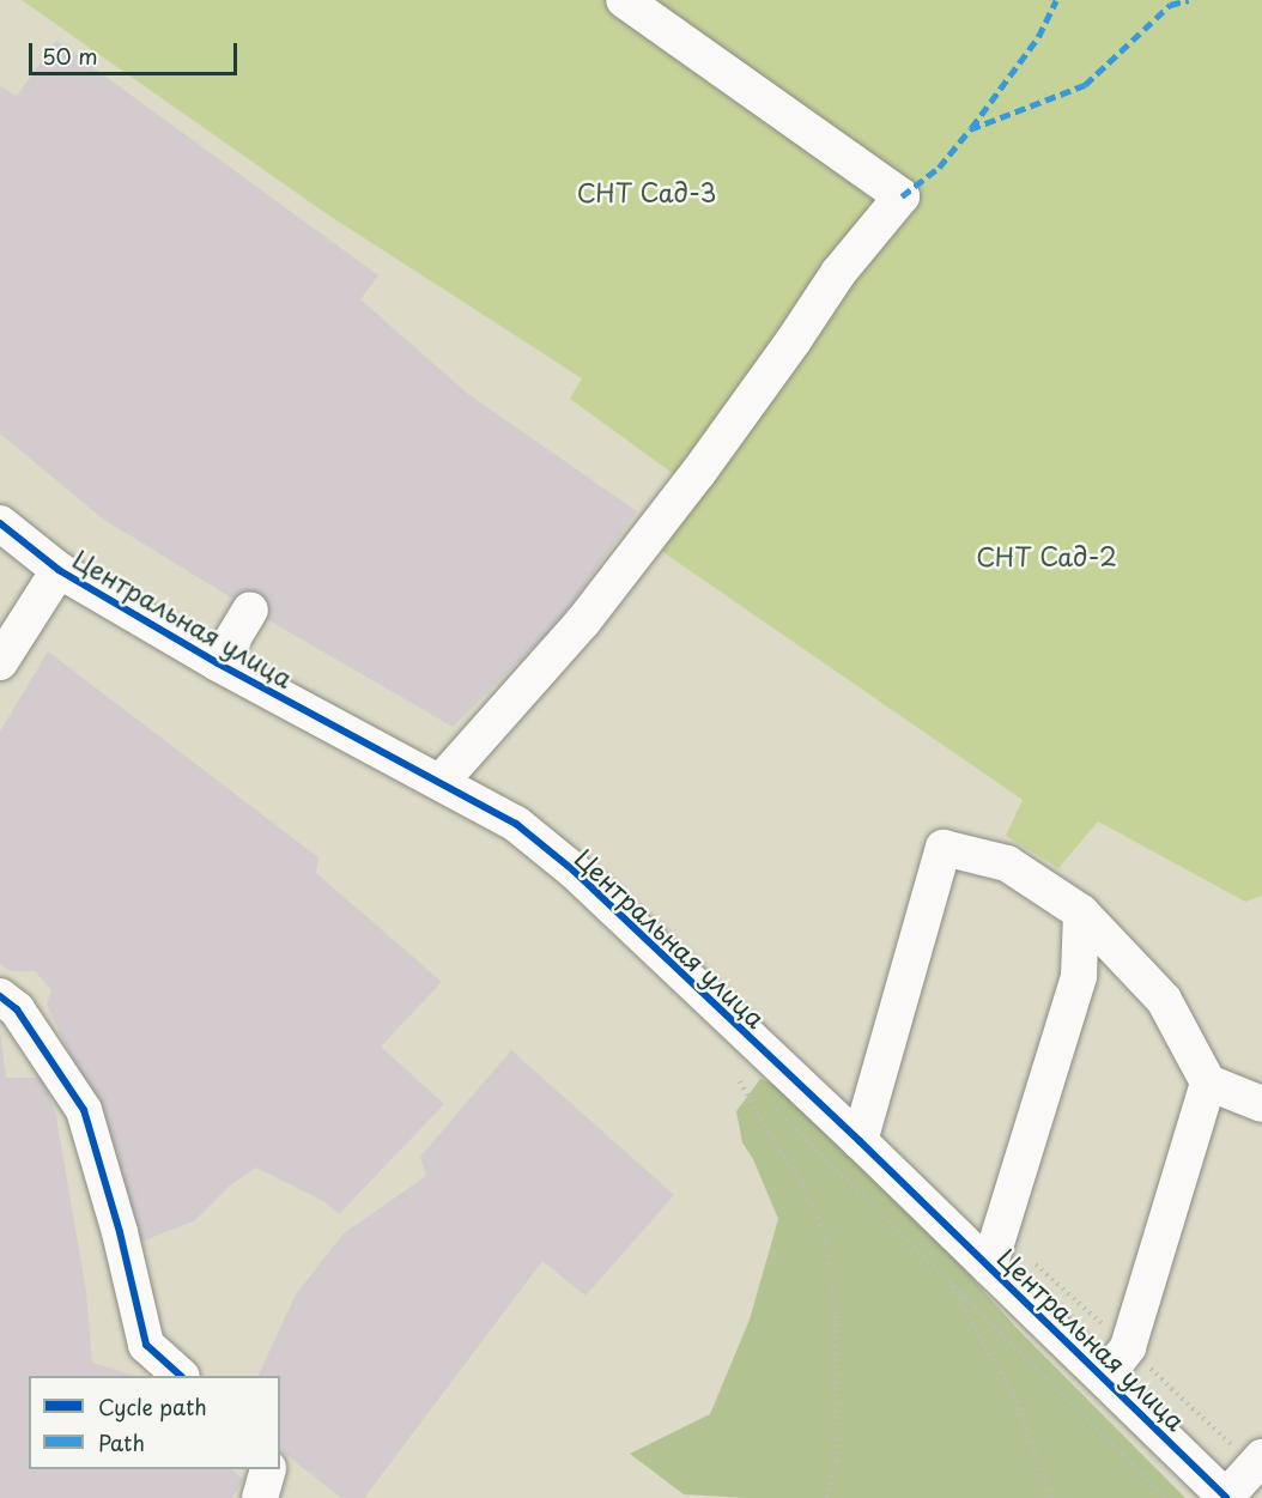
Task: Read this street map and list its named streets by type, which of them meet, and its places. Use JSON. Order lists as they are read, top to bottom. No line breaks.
{"streets":{"street":["Центральная улица"]},"parks":["СНТ Сад-3","СНТ Сад-2"],"legend":["Cycle path","Path"],"scale_bar":"50 m"}
